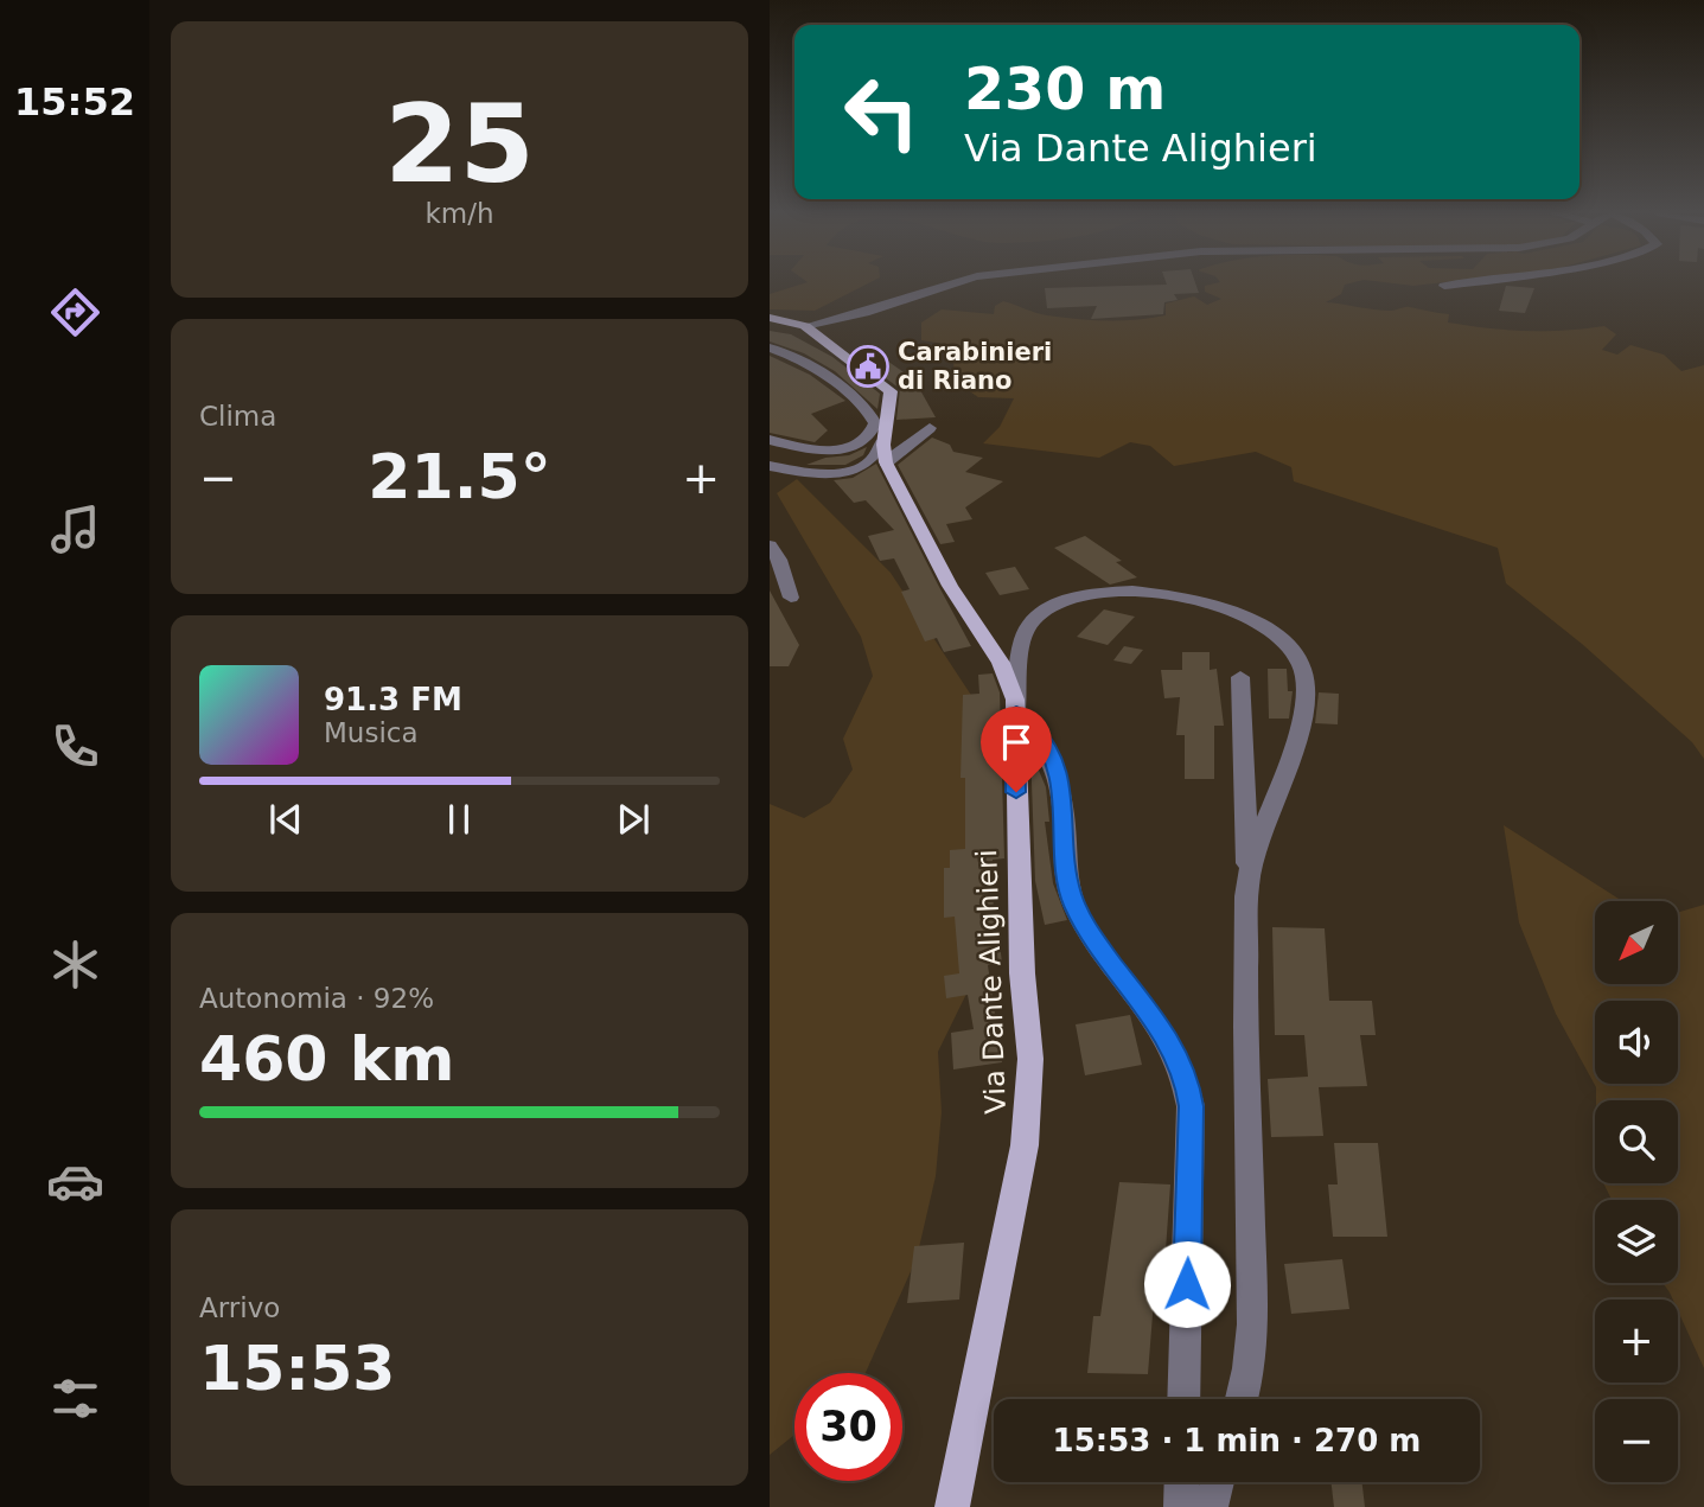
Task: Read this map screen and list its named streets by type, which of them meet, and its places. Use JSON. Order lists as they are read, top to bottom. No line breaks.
{"streets":{"main road":["Via Dante Alighieri"]},"places":{"public building":["Carabinieri di Riano"]},"north":"bottom left","page":{"tabs":"15:52","tile":[["25","km/h"],"Clima",["Autonomia · 92%","460 km"],["Arrivo","15:53"]],"turn":["230 m","Via Dante Alighieri"],"heat":["−","21.5°","+"],"song":["91.3 FM","Musica"],"map_buttons":["+","−"],"limit":"30","trip":"15:53 · 1 min · 270 m"}}
